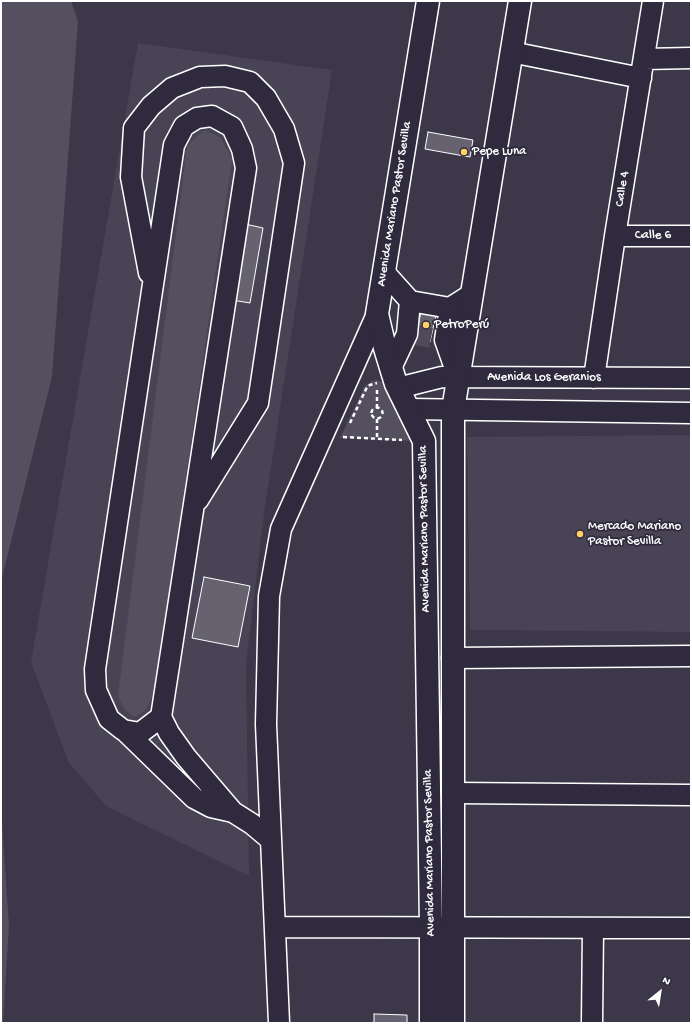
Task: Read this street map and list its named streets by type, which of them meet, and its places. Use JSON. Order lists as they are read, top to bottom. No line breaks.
{"streets":{"main road":["Avenida Mariano Pastor Sevilla"],"street":["Calle 4","Calle 6","Avenida Los Geranios"]},"crossings":[["Calle 4","Calle 6"],["Calle 4","Avenida Los Geranios"],["Avenida Mariano Pastor Sevilla","Avenida Los Geranios"]],"places":["Pepe Luna","PetroPerú","Mercado Mariano Pastor Sevilla"],"north":"top right"}
